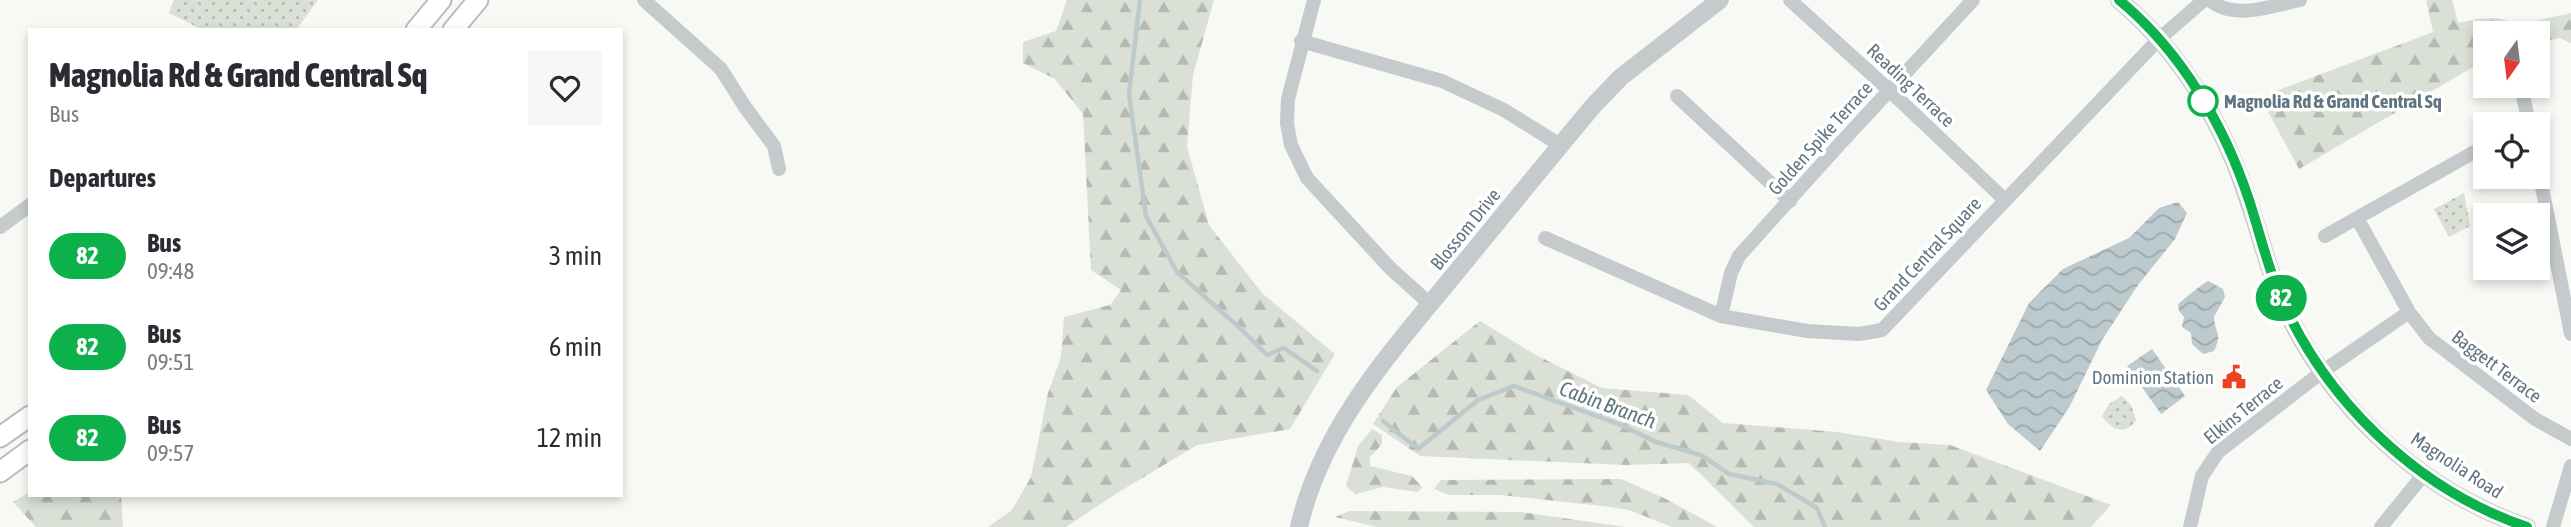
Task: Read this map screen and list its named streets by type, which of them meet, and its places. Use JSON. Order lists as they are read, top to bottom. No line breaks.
{"streets":{"street":["Reading Terrace","Golden Spike Terrace","Blossom Drive","Grand Central Square","Baggett Terrace","Elkins Terrace","Magnolia Road"]},"crossings":[["Reading Terrace","Golden Spike Terrace"],["Reading Terrace","Grand Central Square"],["Golden Spike Terrace","Grand Central Square"],["Grand Central Square","Magnolia Road"],["Elkins Terrace","Magnolia Road"]],"water":["Cabin Branch"],"places":{"other":["Magnolia Rd & Grand Central Sq"],"public building":["Dominion Station"]},"lines":["bus line 82"],"north":"bottom","page":{"on_map":"82","heading":[["Magnolia Rd & Grand Central Sq","Bus"],"Departures"],"list":[{"mark":"82","name":"Bus","note":"09:48","value":"3 min"},{"mark":"82","name":"Bus","note":"09:51","value":"6 min"},{"mark":"82","name":"Bus","note":"09:57","value":"12 min"}]}}
